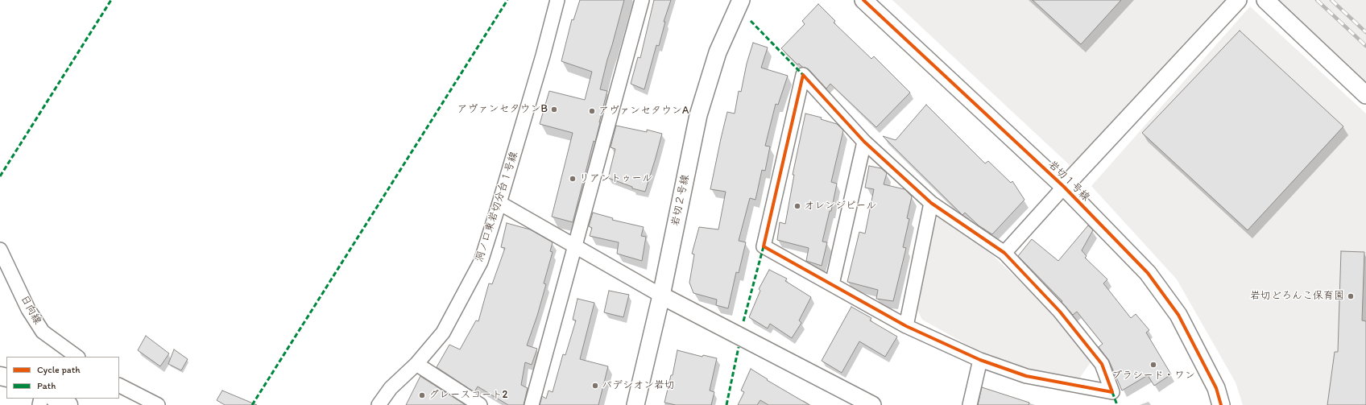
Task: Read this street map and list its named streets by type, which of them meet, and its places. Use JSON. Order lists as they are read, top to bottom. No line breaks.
{"streets":{"street":["岩切１号線","岩切２号線","洞ノ口東岩切分台１号線","日向線"]},"places":["アヴァンセタウンB","アヴァンセタウンA","リアントゥール","オレンジピール","岩切どろんこ保育園","プラシード・ワン","パデシオン岩切","グレースコート2"],"legend":["Cycle path","Path"]}
